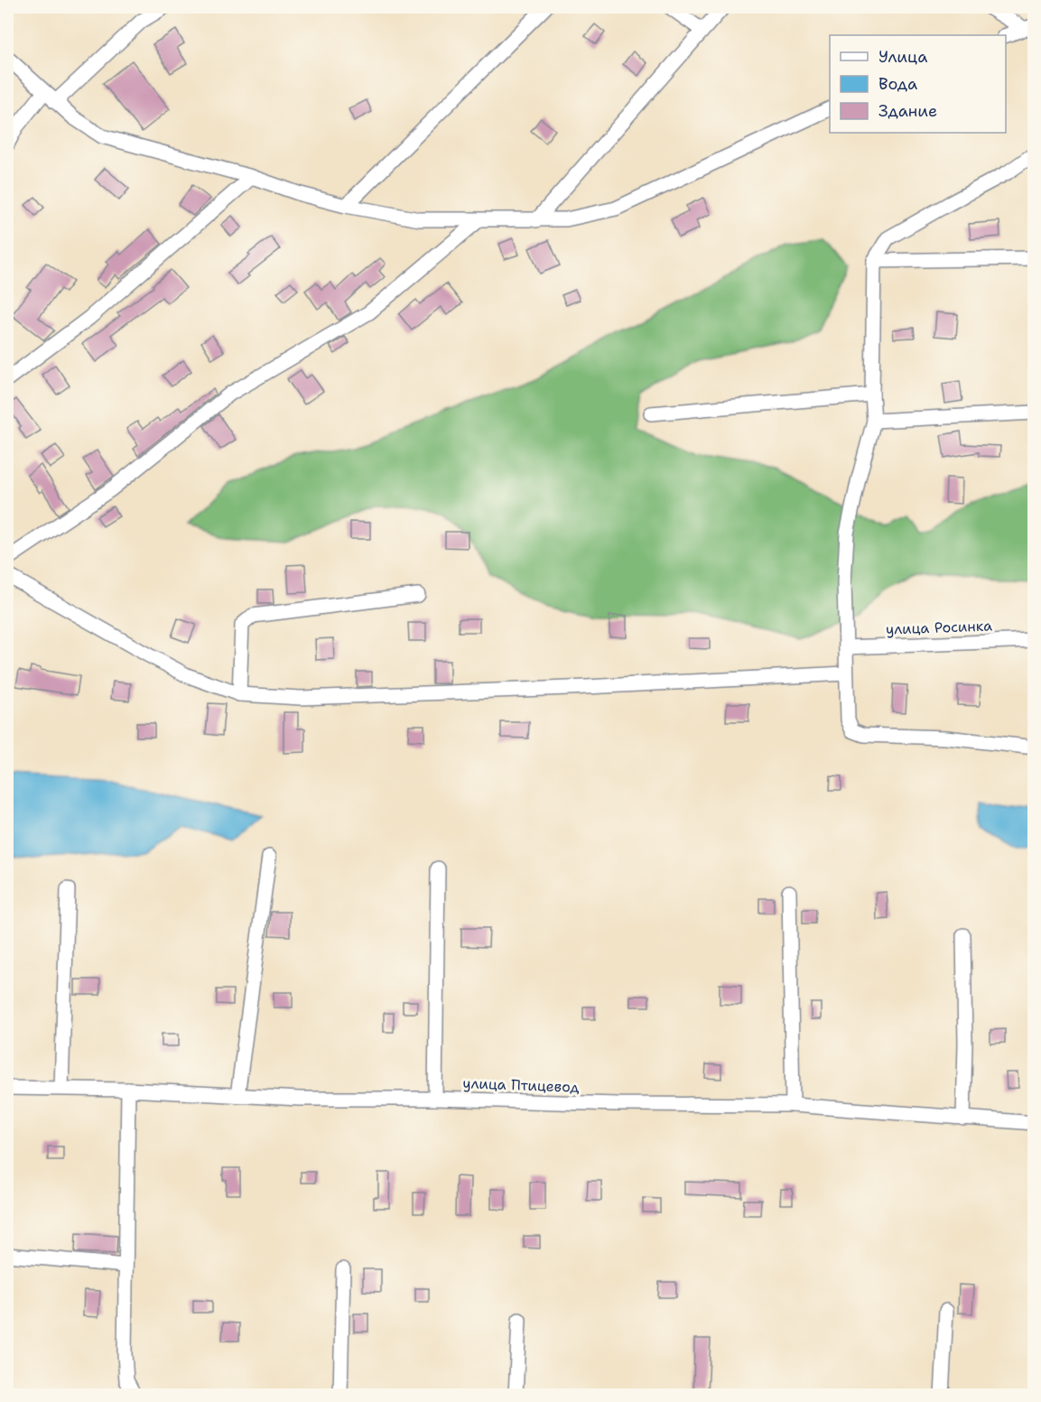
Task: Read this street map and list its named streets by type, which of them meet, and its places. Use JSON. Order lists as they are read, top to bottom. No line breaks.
{"streets":{"street":["улица Росинка","улица Птицевод"]},"legend":["Улица","Вода","Здание"]}
